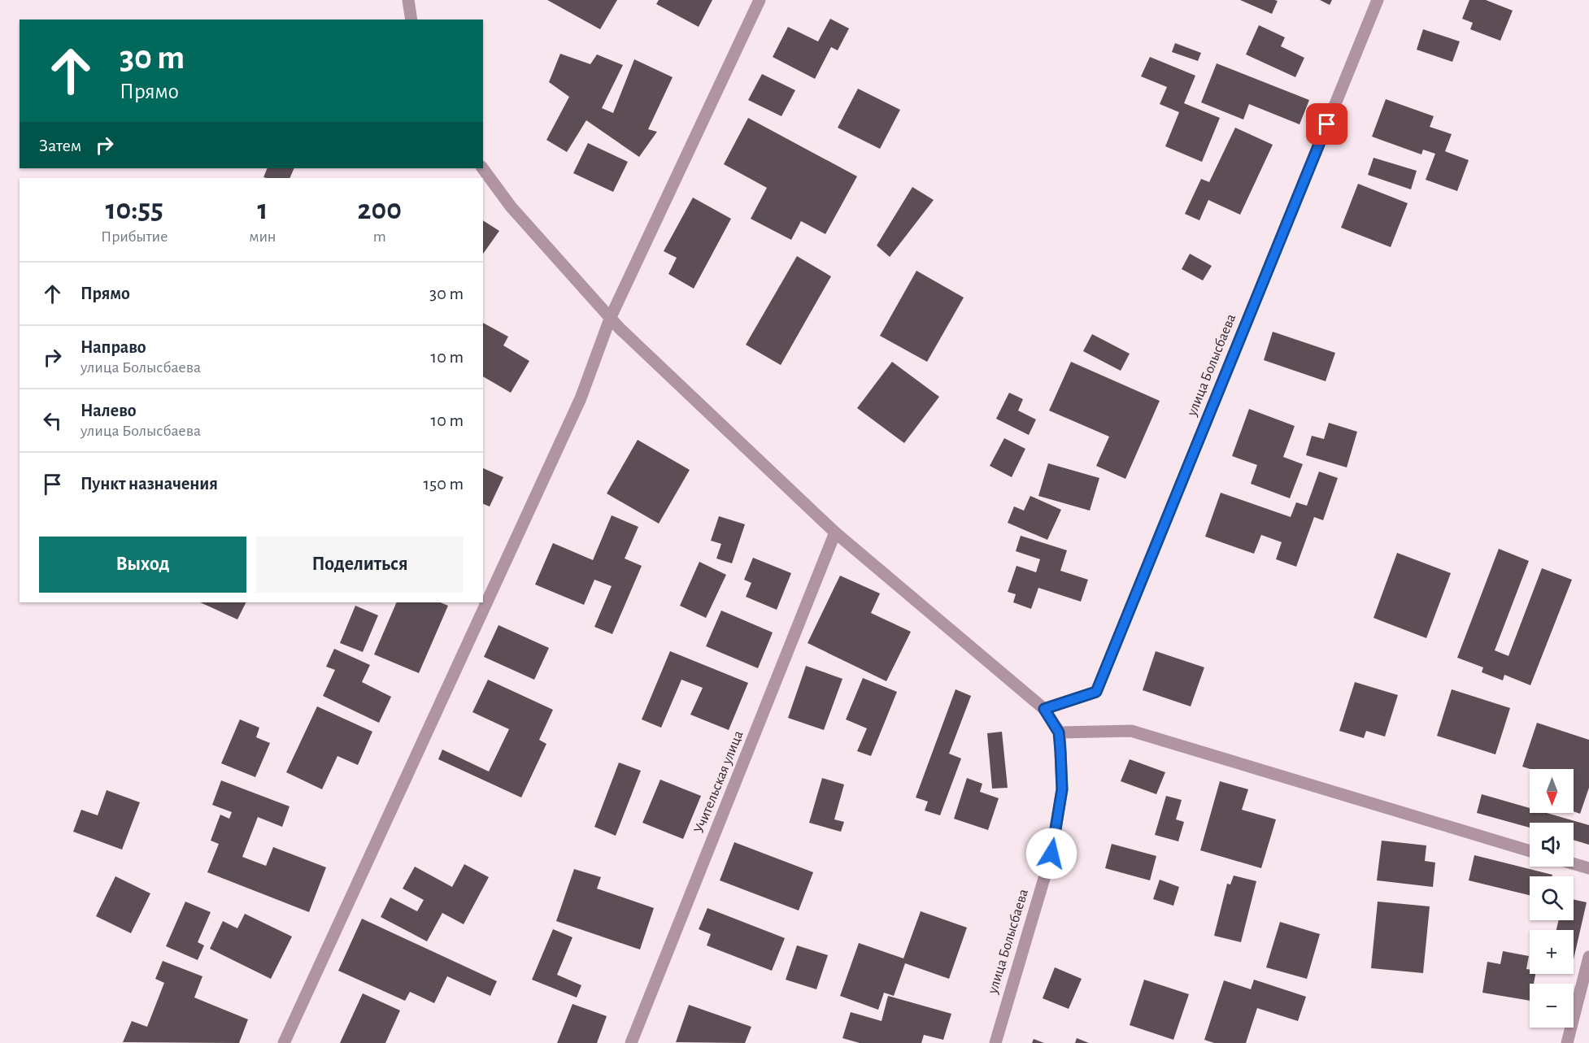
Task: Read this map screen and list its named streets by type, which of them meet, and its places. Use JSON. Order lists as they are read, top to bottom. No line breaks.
{"streets":{"street":["улица Болысбаева","Учительская улица"]},"north":"bottom","page":{"turn":["30 m","Прямо"],"then":"Затем","eta":["10:55","Прибытие","1","мин","200","m"],"list":[{"name":"Прямо","value":"30 m"},{"name":"Направо","note":"улица Болысбаева","value":"10 m"},{"name":"Налево","note":"улица Болысбаева","value":"10 m"},{"name":"Пункт назначения","value":"150 m"}],"buttons":["Выход","Поделиться"],"map_buttons":["+","−"]}}
